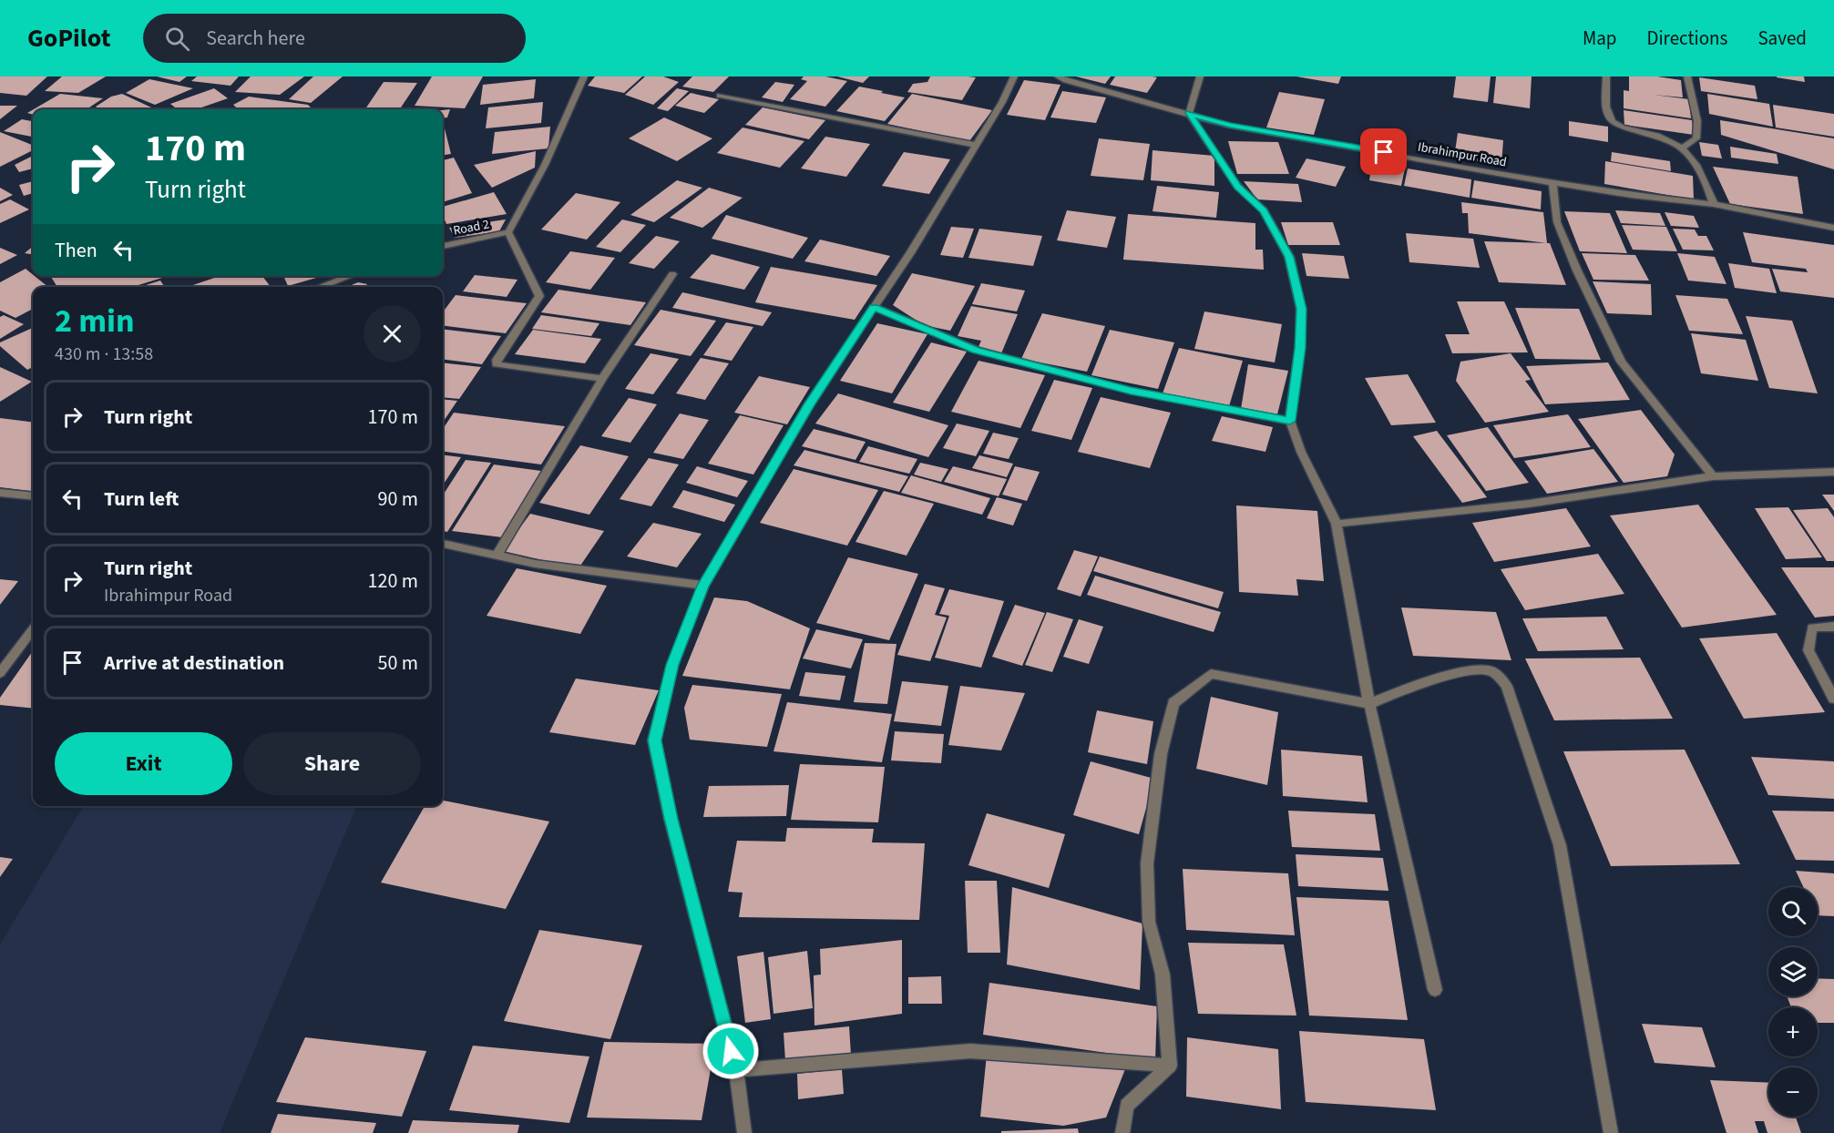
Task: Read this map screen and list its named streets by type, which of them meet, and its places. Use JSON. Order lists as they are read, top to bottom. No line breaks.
{"streets":{"street":["Ibrahimpur Road","Road 2"]},"page":{"header":"GoPilot","search":"Search here","nav":["Map","Directions","Saved"],"turn":["170 m","Turn right"],"then":"Then","heading":["2 min","430 m · 13:58"],"list":[{"name":"Turn right","value":"170 m"},{"name":"Turn left","value":"90 m"},{"name":"Turn right","note":"Ibrahimpur Road","value":"120 m"},{"name":"Arrive at destination","value":"50 m"}],"buttons":["Exit","Share"],"map_buttons":["+","−"]}}
